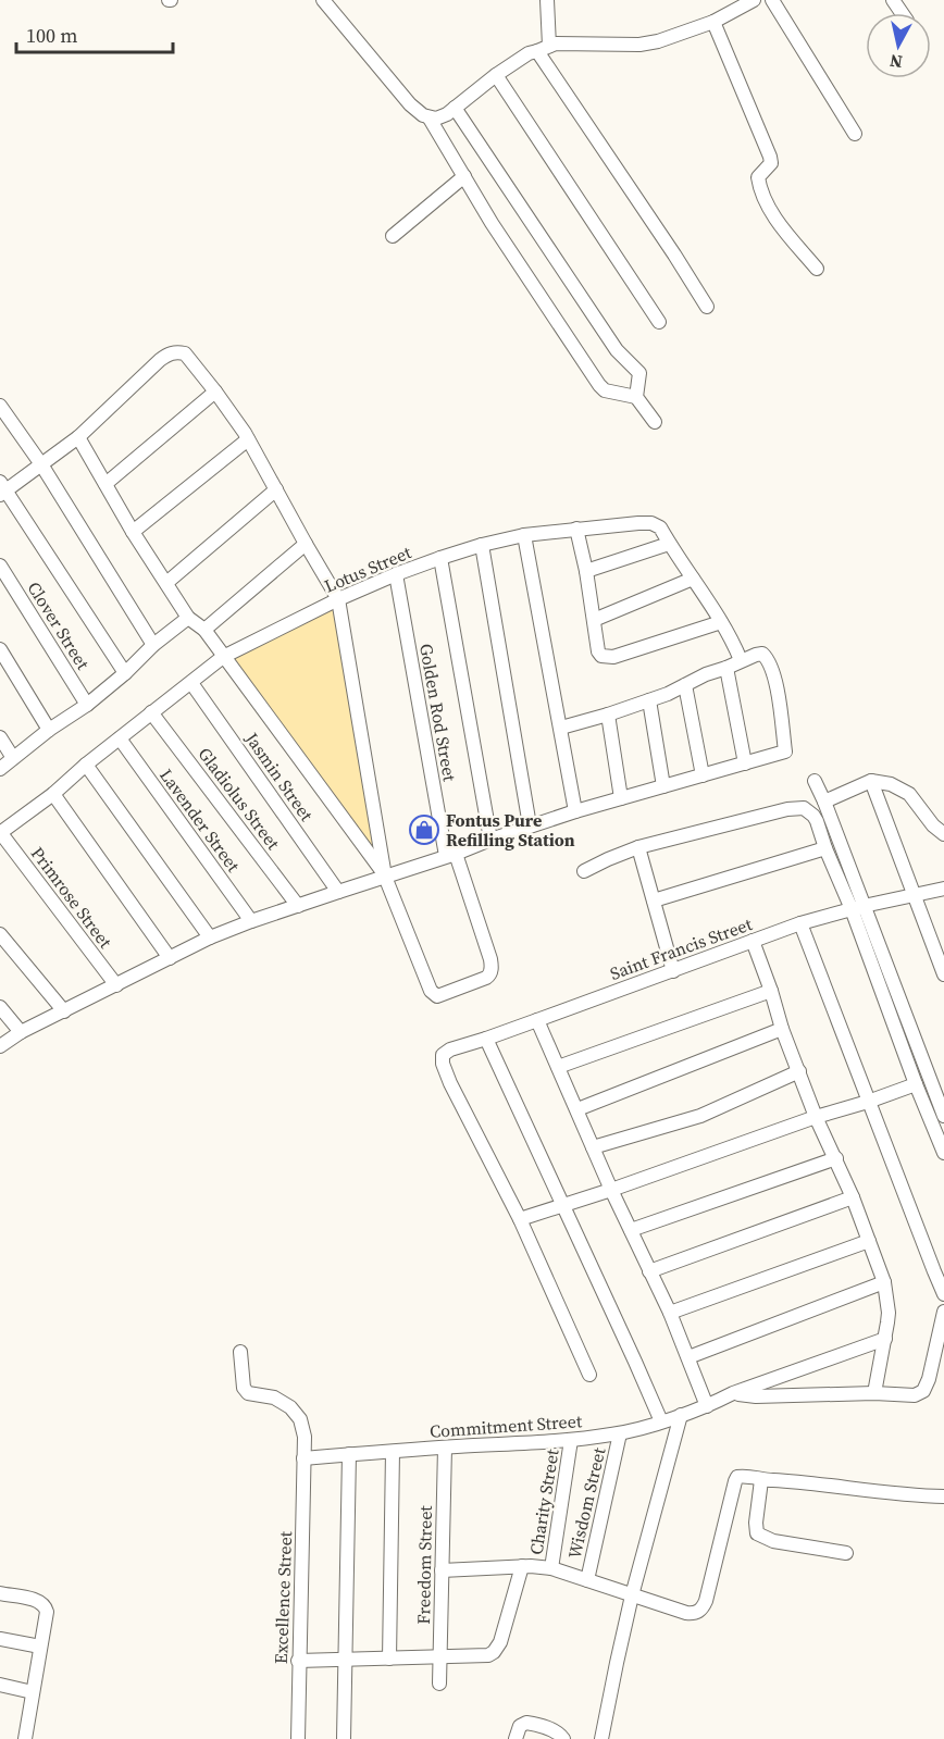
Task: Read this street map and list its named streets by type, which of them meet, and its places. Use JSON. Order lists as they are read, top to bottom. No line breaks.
{"streets":{"street":["Lotus Street","Clover Street","Golden Rod Street","Jasmin Street","Gladiolus Street","Lavender Street","Primrose Street","Saint Francis Street","Commitment Street","Charity Street","Wisdom Street","Freedom Street","Excellence Street"]},"crossings":[["Lotus Street","Golden Rod Street"],["Lotus Street","Jasmin Street"],["Lotus Street","Gladiolus Street"],["Lotus Street","Lavender Street"],["Lotus Street","Primrose Street"],["Commitment Street","Charity Street"],["Commitment Street","Wisdom Street"],["Commitment Street","Freedom Street"],["Commitment Street","Excellence Street"]],"places":{"shop":["Fontus Pure Refilling Station"]},"scale_bar":"100 m","north":"bottom"}
